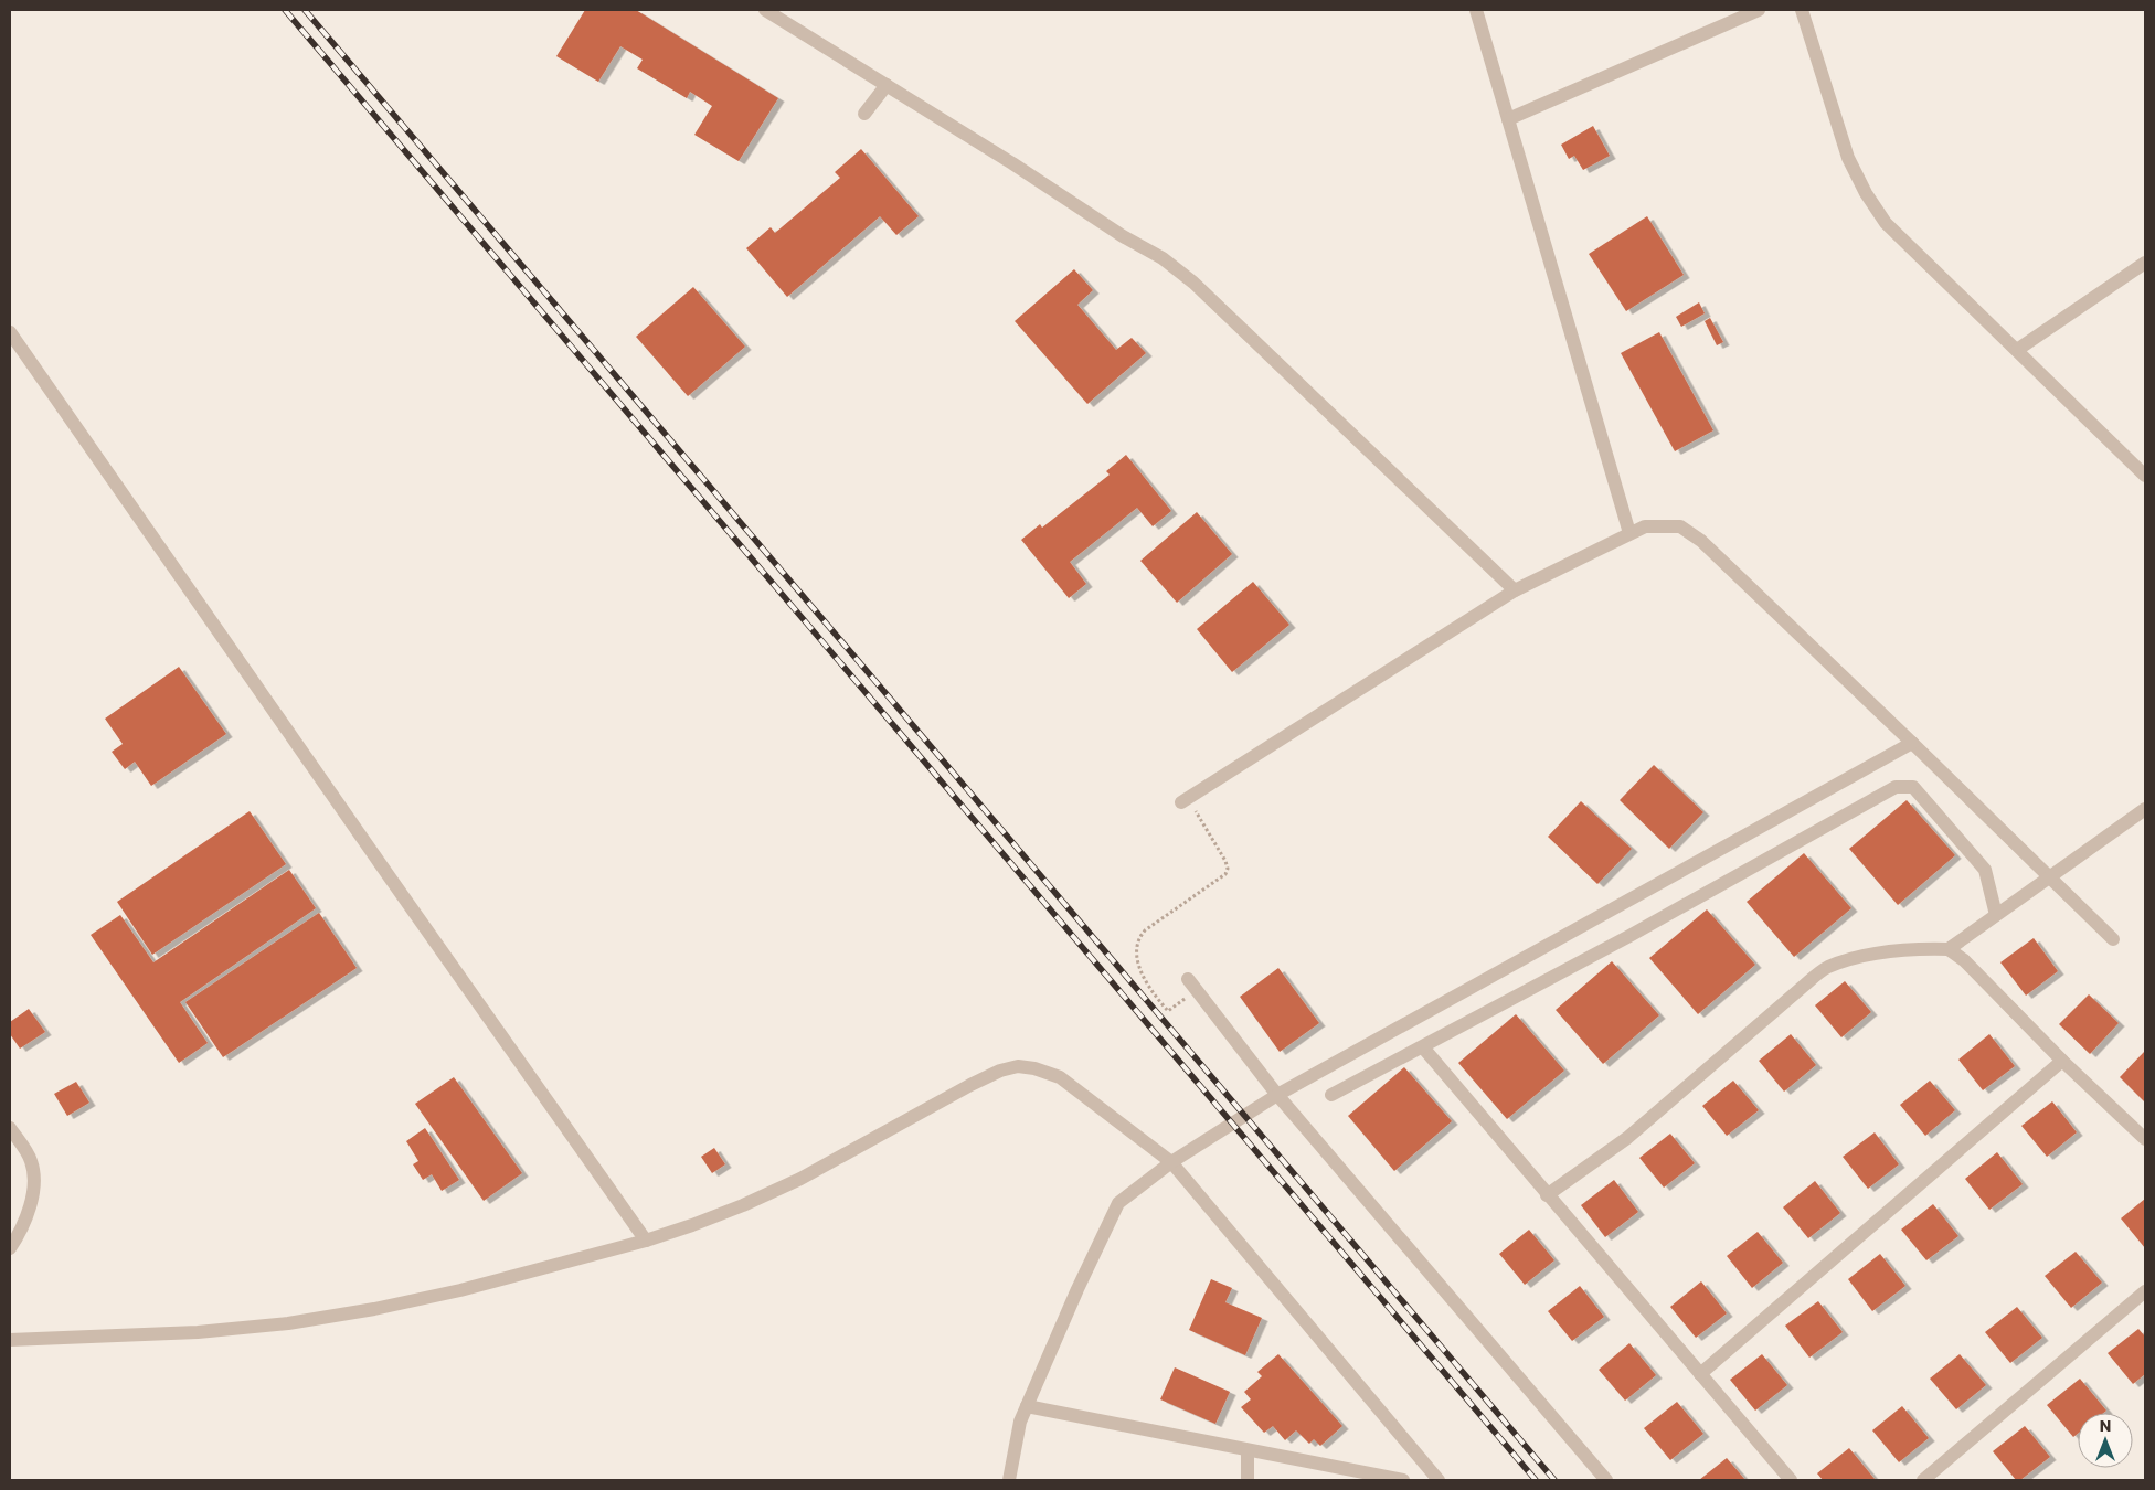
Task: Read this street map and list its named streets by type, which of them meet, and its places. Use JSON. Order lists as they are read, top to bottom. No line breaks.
{"north":"top"}
